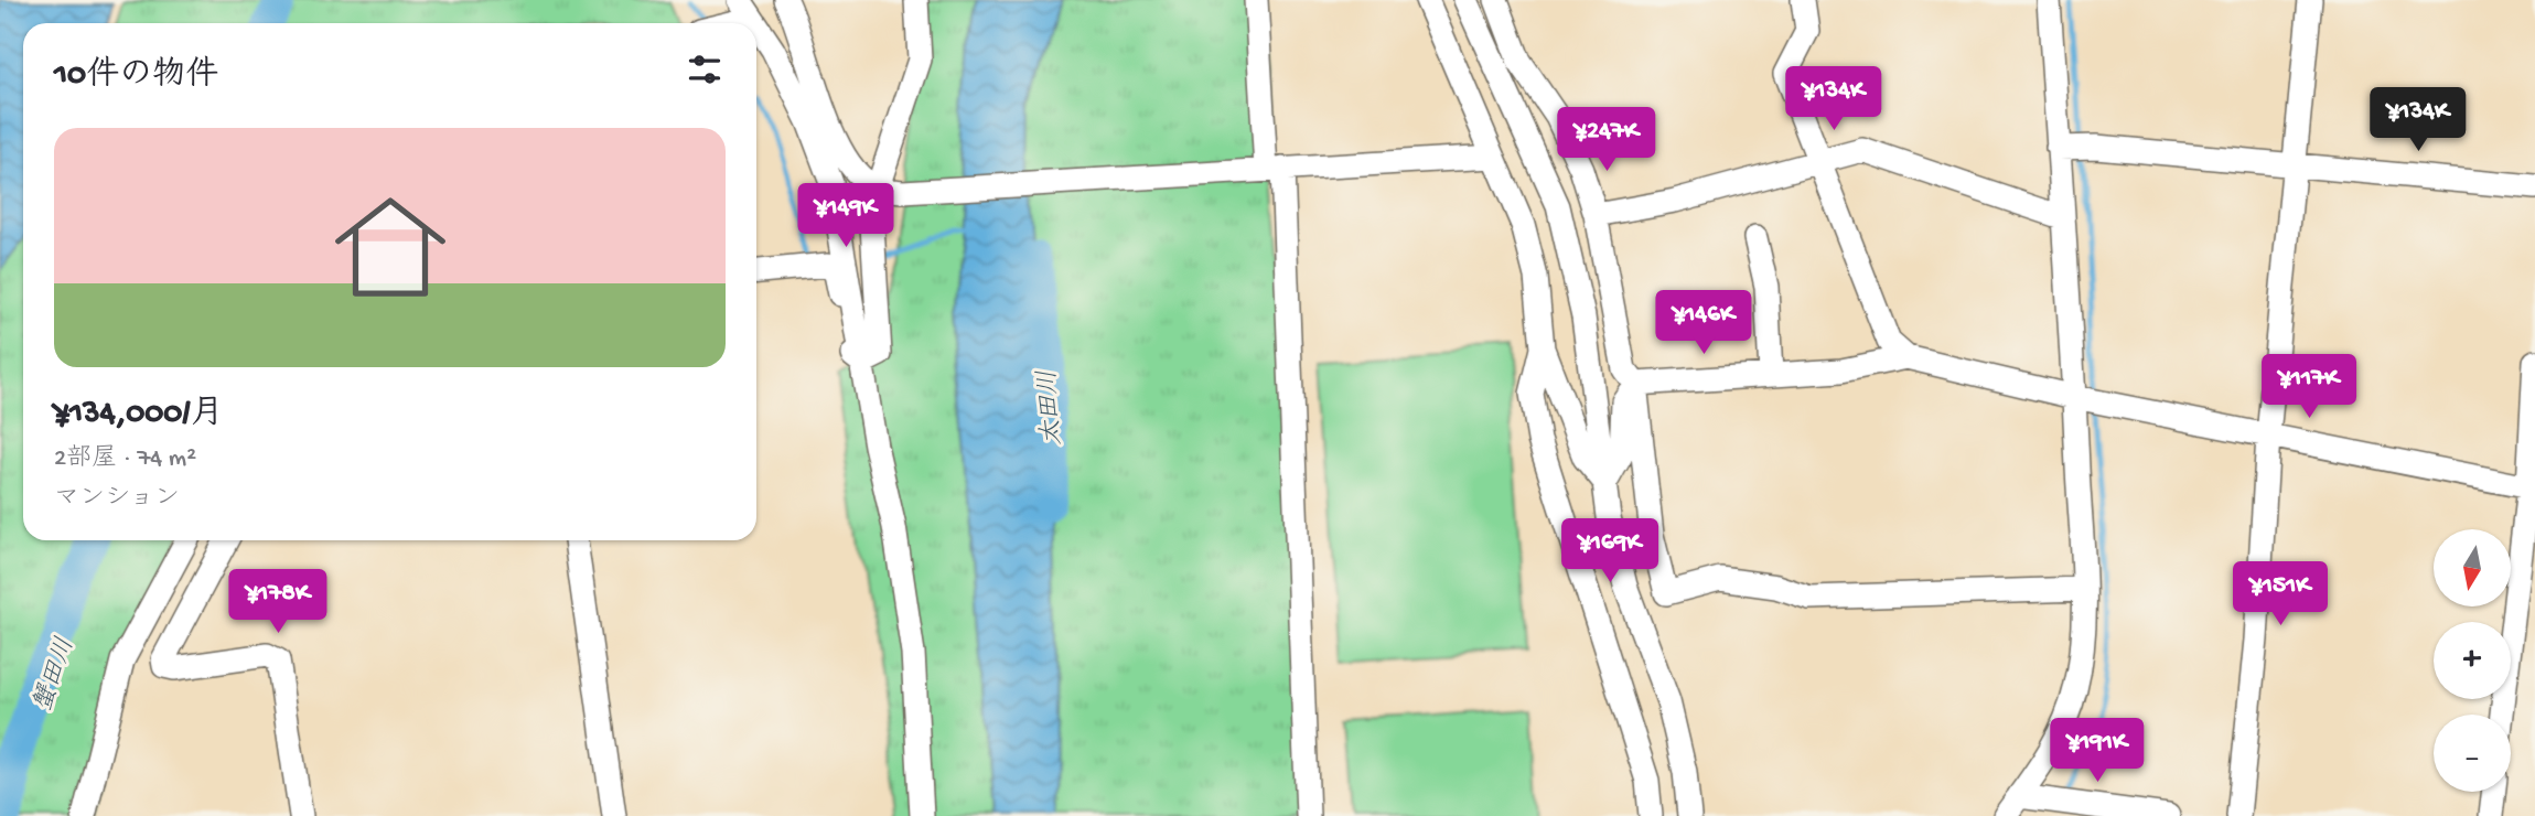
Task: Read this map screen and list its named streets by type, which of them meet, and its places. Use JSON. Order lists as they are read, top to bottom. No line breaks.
{"water":["太田川","蟹田川"],"north":"bottom","page":{"heading":"10件の物件","price":["¥134K","¥134K","¥247K","¥149K","¥146K","¥117K","¥169K","¥151K","¥178K","¥191K"],"list":[{"name":"¥134,000/月","note":"2部屋 · 74 m² · マンション"}],"map_buttons":["+","−"]}}
